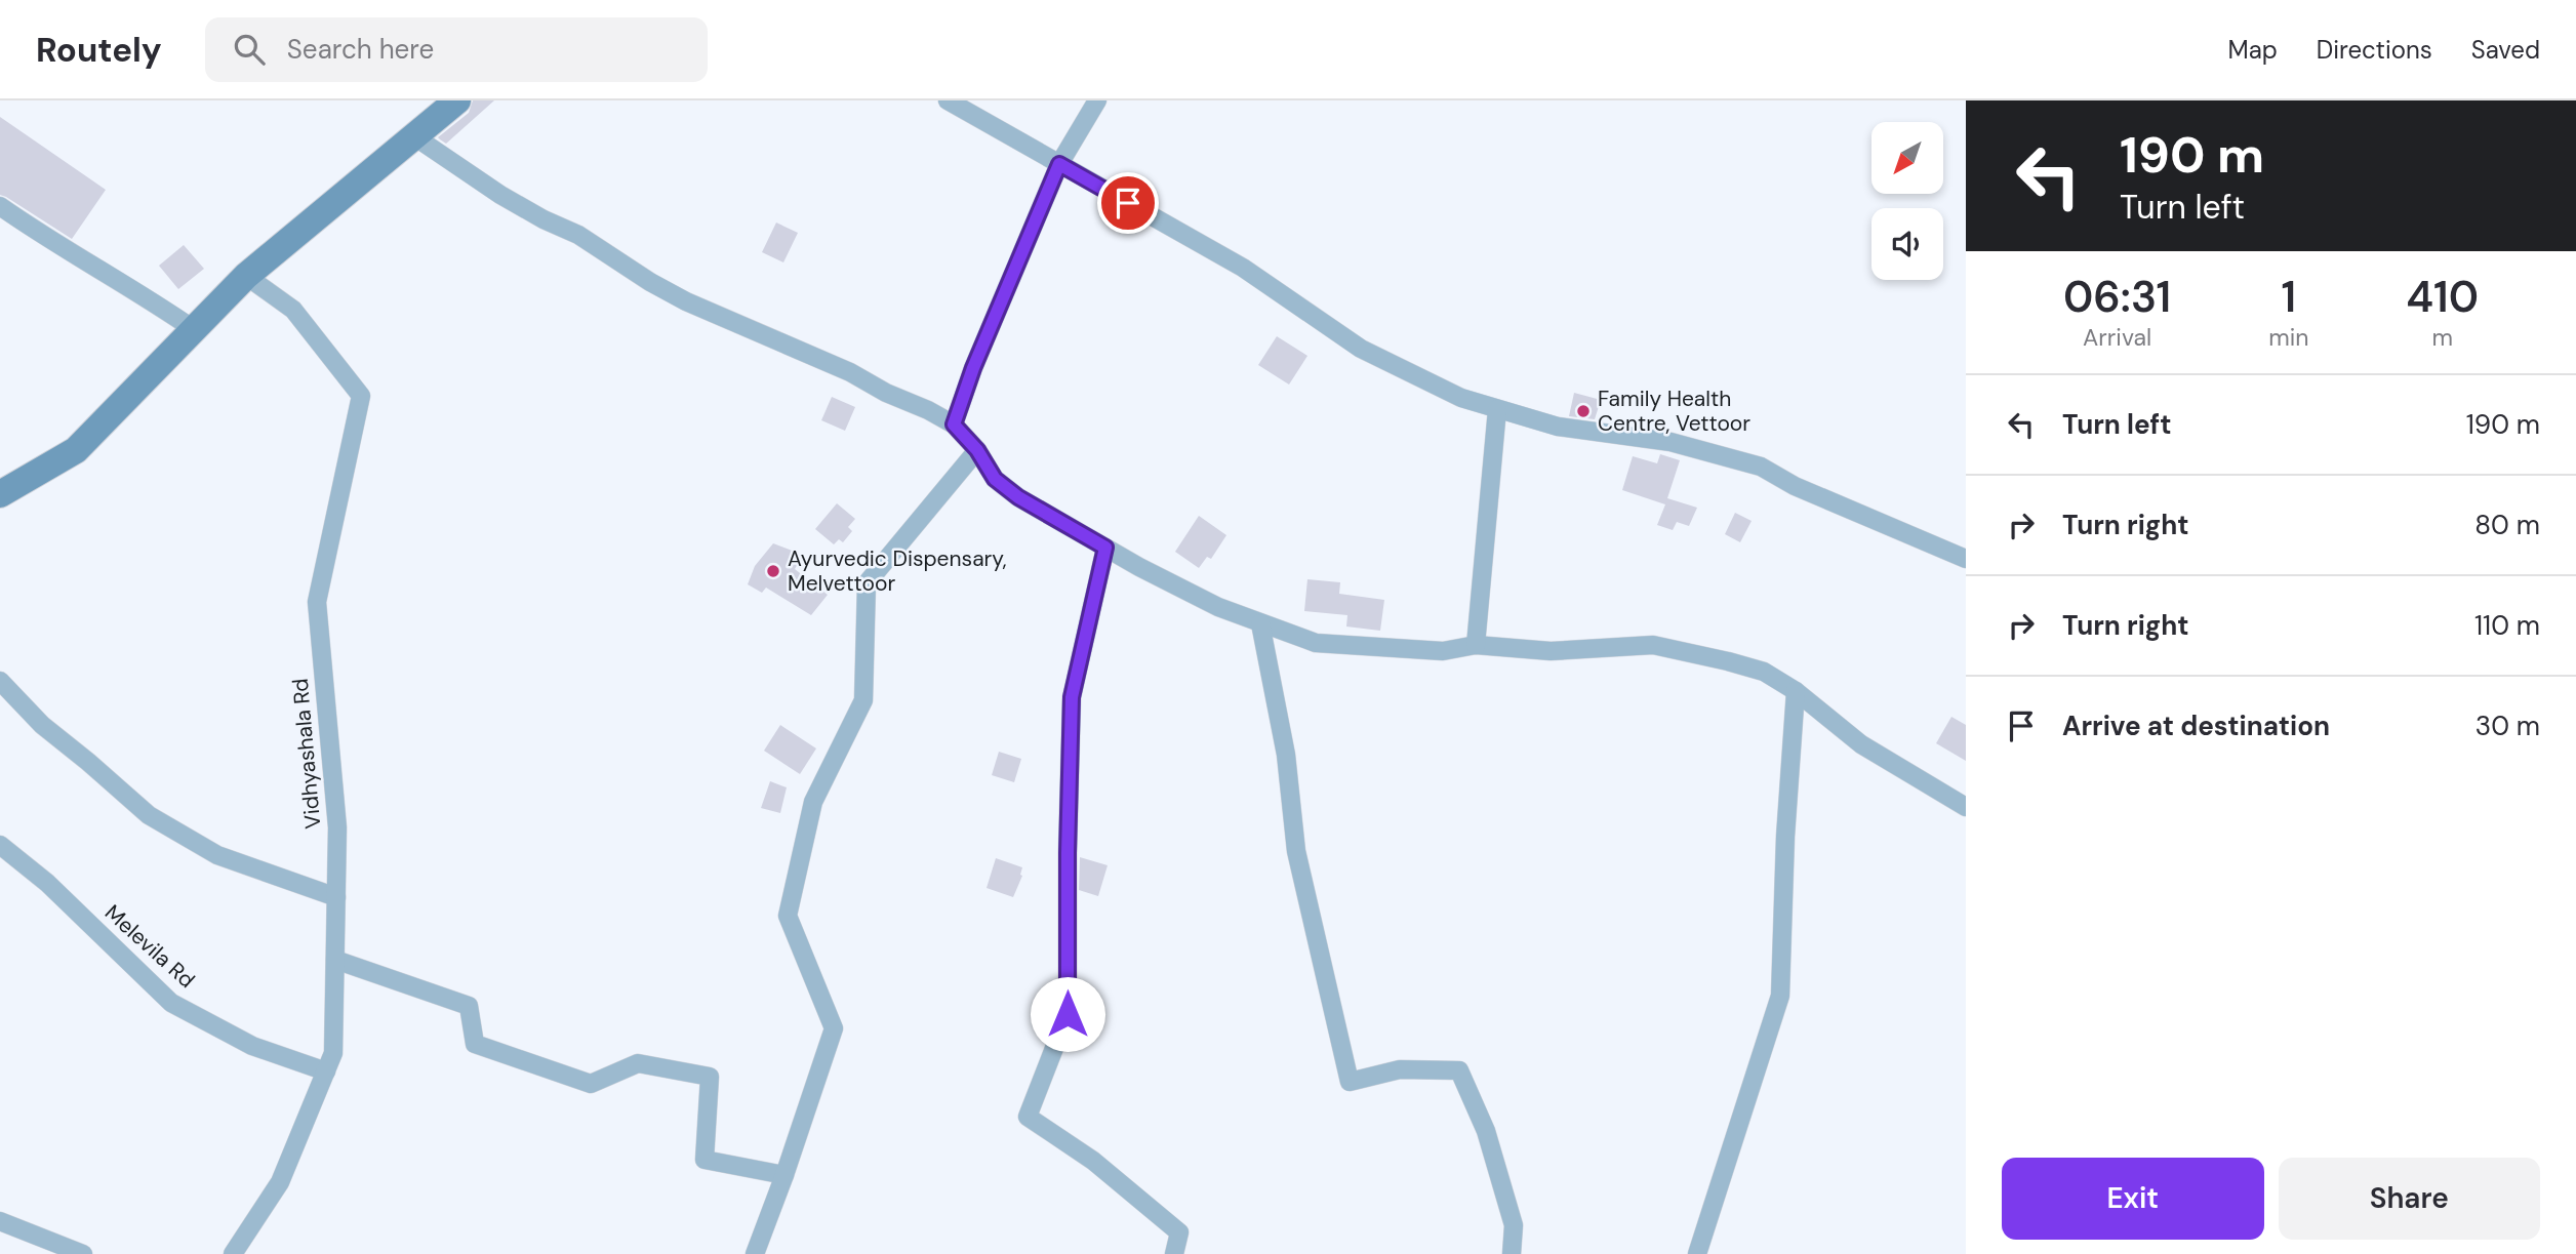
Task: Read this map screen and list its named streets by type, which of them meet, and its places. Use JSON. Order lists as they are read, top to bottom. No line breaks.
{"streets":{"street":["Vidhyashala Rd","Melevila Rd"]},"crossings":[["Vidhyashala Rd","Melevila Rd"]],"places":["Family Health Centre, Vettoor","Ayurvedic Dispensary, Melvettoor"],"north":"bottom left","page":{"header":"Routely","search":"Search here","nav":["Map","Directions","Saved"],"turn":["190 m","Turn left"],"eta":["06:31","Arrival","1","min","410","m"],"list":[{"name":"Turn left","value":"190 m"},{"name":"Turn right","value":"80 m"},{"name":"Turn right","value":"110 m"},{"name":"Arrive at destination","value":"30 m"}],"buttons":["Exit","Share"]}}
